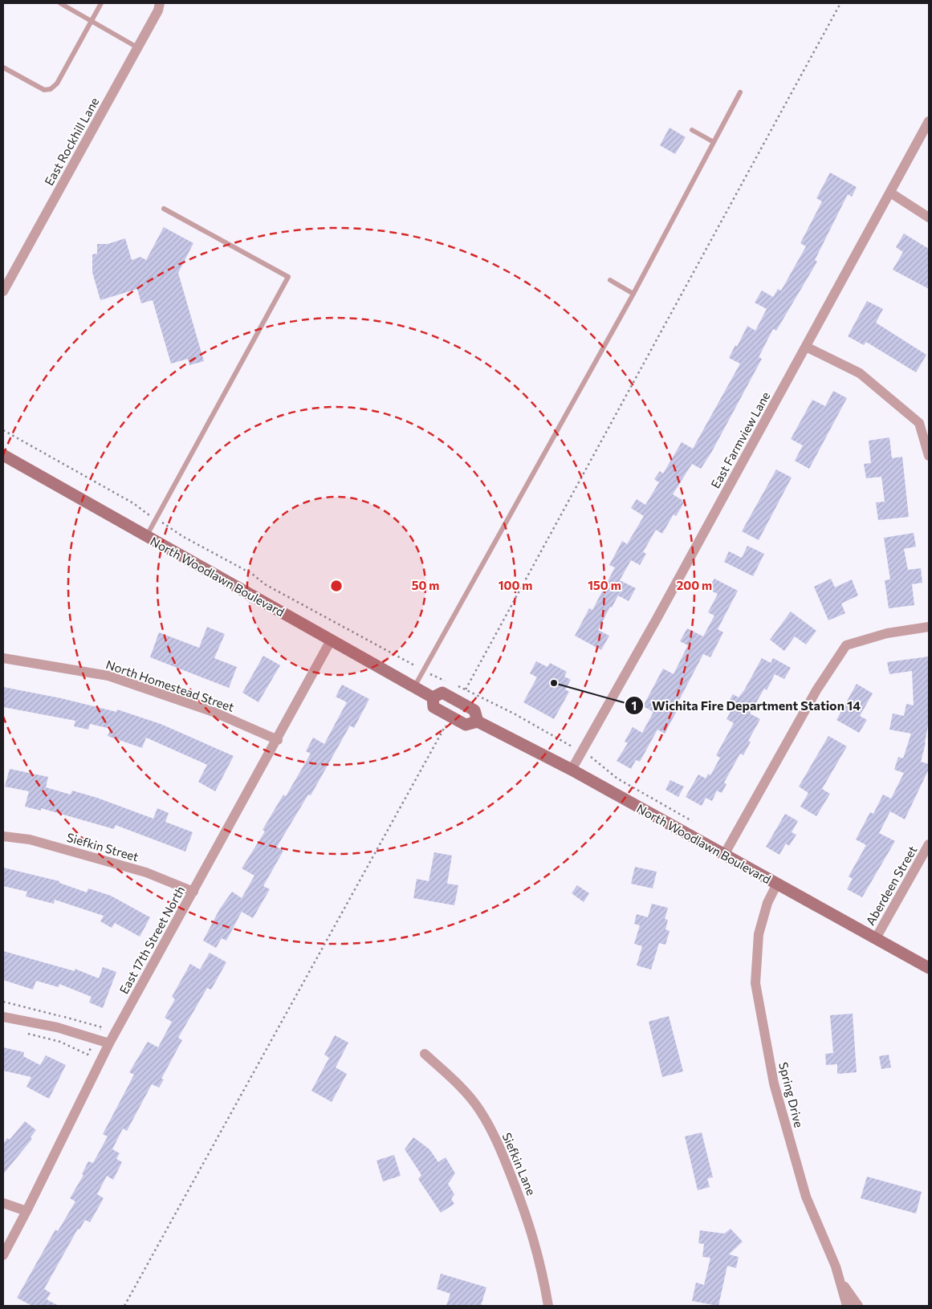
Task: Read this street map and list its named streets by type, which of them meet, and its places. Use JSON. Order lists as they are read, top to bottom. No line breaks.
{"streets":{"main road":["North Woodlawn Boulevard"],"street":["East Rockhill Lane","East Farmview Lane","North Homestead Street","Siefkin Street","Aberdeen Street","East 17th Street North","Spring Drive","Siefkin Lane"]},"crossings":[["East Farmview Lane","North Woodlawn Boulevard"],["North Woodlawn Boulevard","Aberdeen Street"],["North Woodlawn Boulevard","East 17th Street North"],["North Woodlawn Boulevard","Spring Drive"],["North Homestead Street","East 17th Street North"],["Siefkin Street","East 17th Street North"]],"places":["Wichita Fire Department Station 14"],"rings":["50 m","100 m","150 m","200 m"]}
